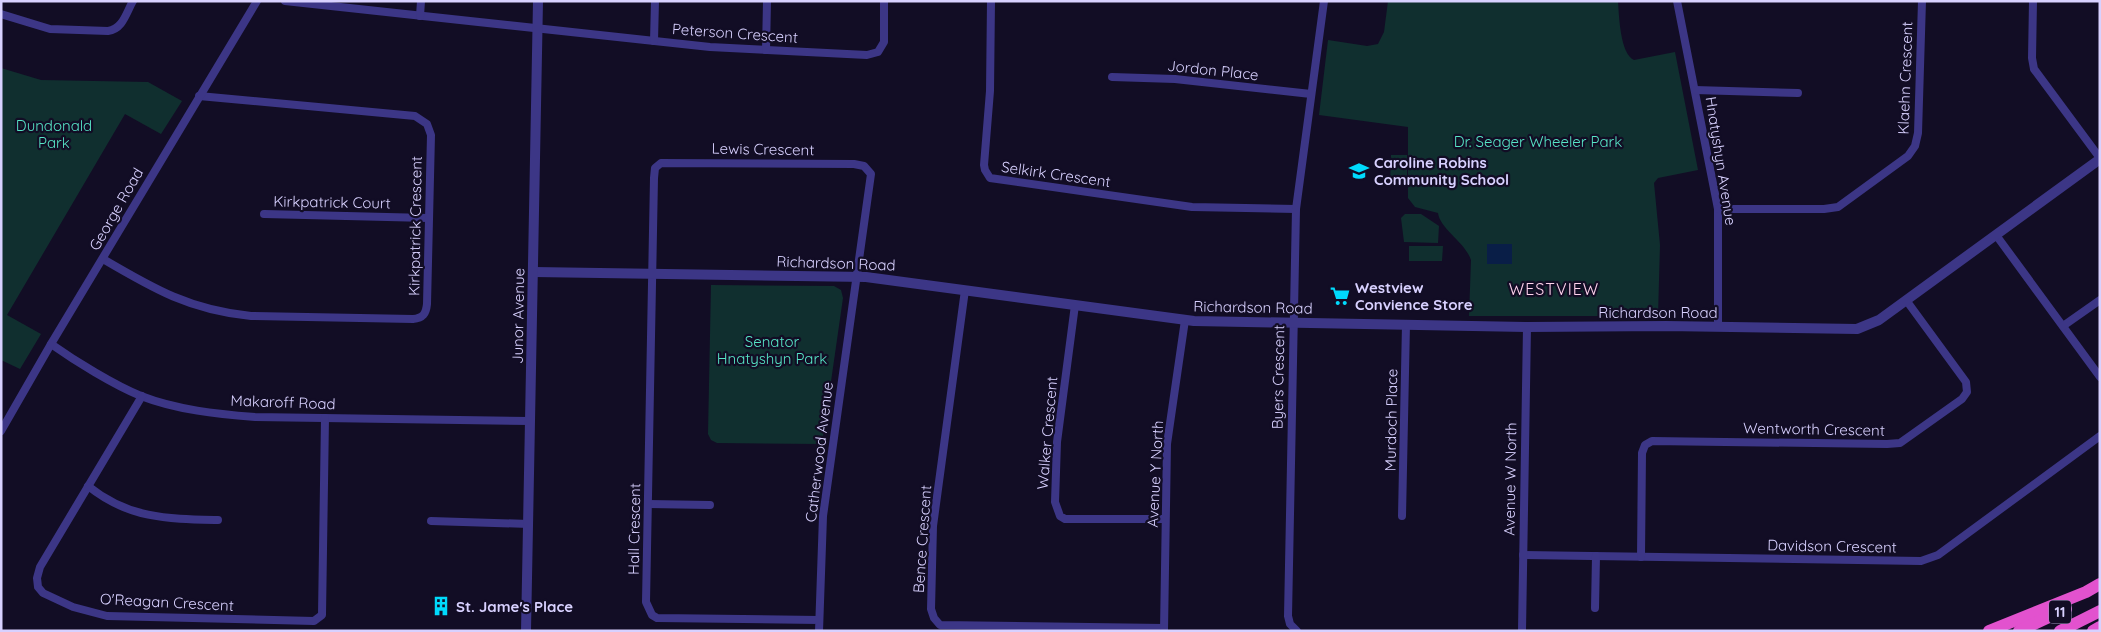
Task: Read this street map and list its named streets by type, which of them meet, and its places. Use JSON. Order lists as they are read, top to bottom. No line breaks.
{"streets":{"highway":["11"],"street":["Peterson Crescent","Jordon Place","Klaehn Crescent","Lewis Crescent","Hnatyshyn Avenue","Selkirk Crescent","Kirkpatrick Court","George Road","Kirkpatrick Crescent","Richardson Road","Junor Avenue","Byers Crescent","Makaroff Road","Murdoch Place","Wentworth Crescent","Walker Crescent","Catherwood Avenue","Avenue Y North","Avenue W North","Hall Crescent","Bence Crescent","Davidson Crescent","O'Reagan Crescent"]},"crossings":[["Peterson Crescent","Junor Avenue"],["Jordon Place","Byers Crescent"],["Klaehn Crescent","Hnatyshyn Avenue"],["Lewis Crescent","Richardson Road"],["Lewis Crescent","Catherwood Avenue"],["Lewis Crescent","Hall Crescent"],["Hnatyshyn Avenue","Richardson Road"],["Selkirk Crescent","Byers Crescent"],["Kirkpatrick Court","Kirkpatrick Crescent"],["George Road","Kirkpatrick Crescent"],["George Road","Makaroff Road"],["Richardson Road","Junor Avenue"],["Richardson Road","Byers Crescent"],["Richardson Road","Murdoch Place"],["Richardson Road","Wentworth Crescent"],["Richardson Road","Walker Crescent"],["Richardson Road","Catherwood Avenue"],["Richardson Road","Avenue Y North"],["Richardson Road","Avenue W North"],["Richardson Road","Hall Crescent"],["Richardson Road","Bence Crescent"],["Junor Avenue","Makaroff Road"],["Makaroff Road","O'Reagan Crescent"],["Wentworth Crescent","Davidson Crescent"],["Walker Crescent","Avenue Y North"],["Catherwood Avenue","Hall Crescent"],["Avenue Y North","Bence Crescent"],["Avenue W North","Davidson Crescent"]],"districts":["WESTVIEW"],"parks":["Dundonald Park","Dr. Seager Wheeler Park","Senator Hnatyshyn Park"],"places":{"school or university":["Caroline Robins Community School"],"supermarket":["Westview Convience Store"],"building":["St. Jame's Place"]}}
